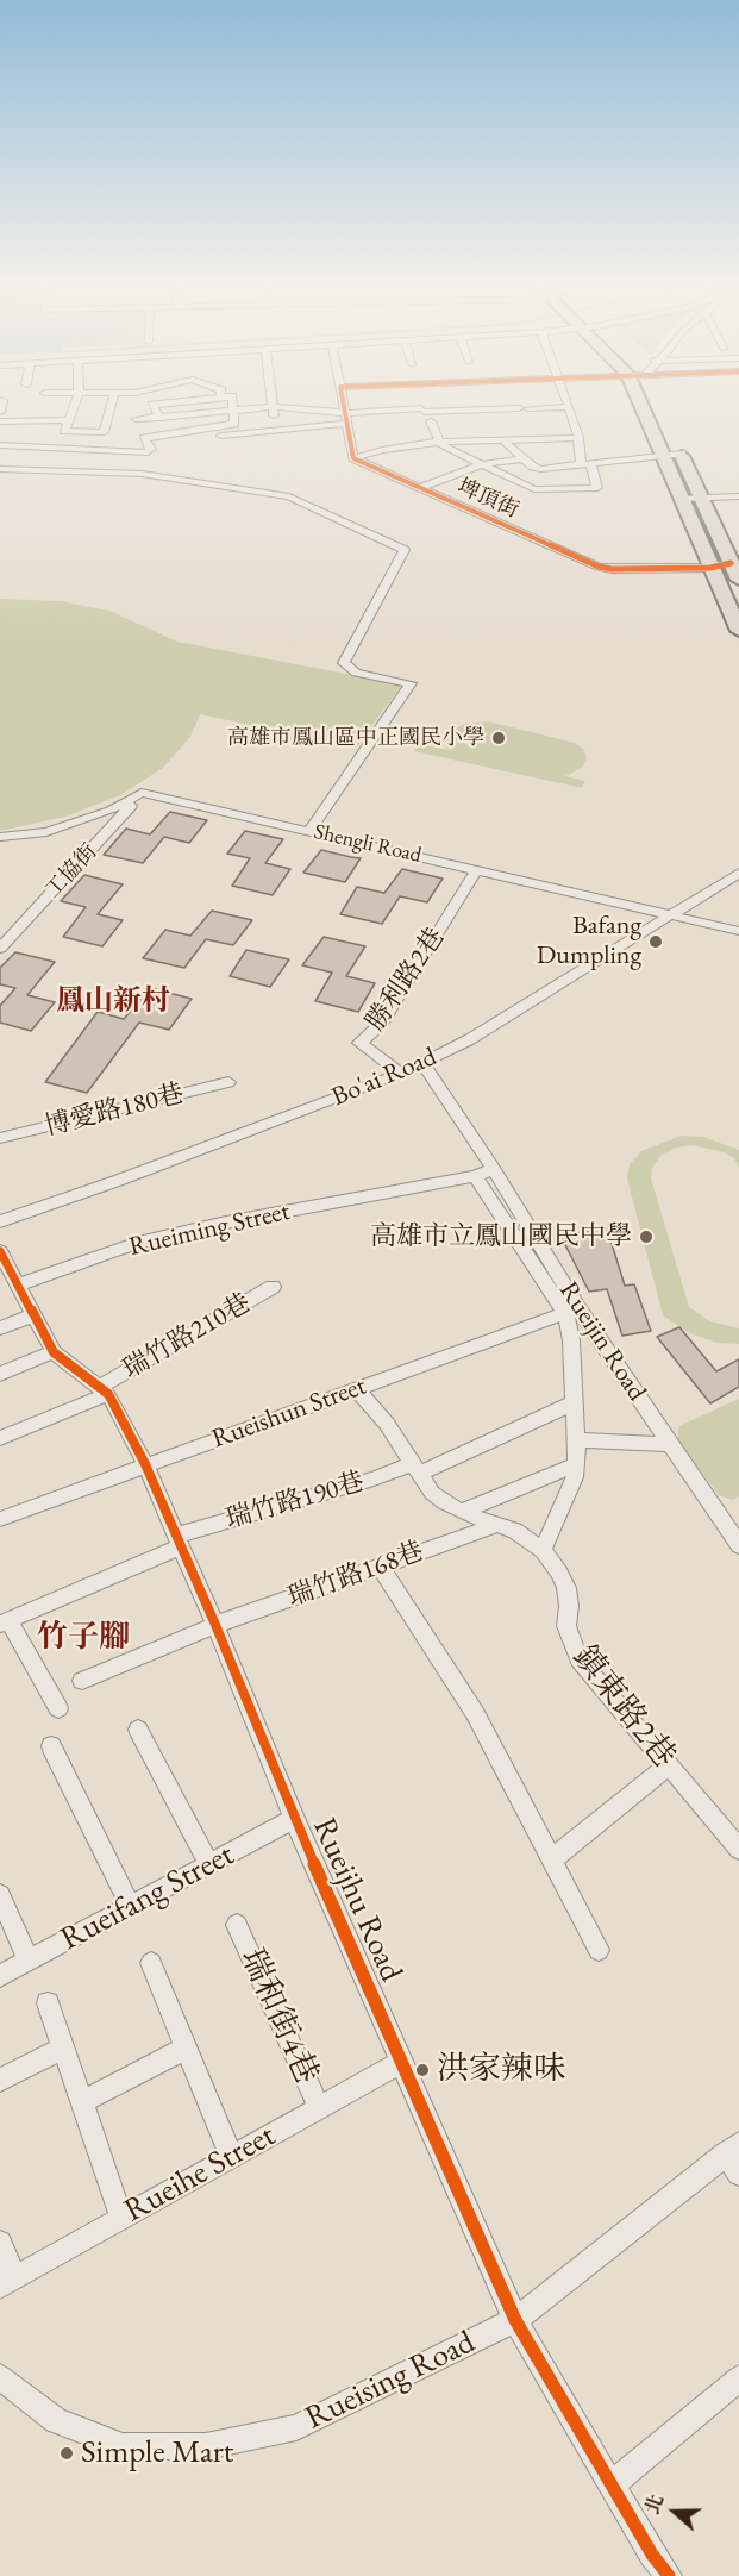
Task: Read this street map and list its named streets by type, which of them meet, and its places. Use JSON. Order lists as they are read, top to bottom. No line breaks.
{"streets":{"street":["埤頂街","Shengli Road","工協街","勝利路2巷","Bo'ai Road","博愛路180巷","Rueiming Street","瑞竹路210巷","Rueijin Road","Rueishun Street","瑞竹路190巷","瑞竹路168巷","鎮東路2巷","Rueifang Street","Rueijhu Road","瑞和街4巷","Rueihe Street","Rueising Road"]},"crossings":[["Shengli Road","工協街"],["Shengli Road","勝利路2巷"],["Shengli Road","Bo'ai Road"],["勝利路2巷","Bo'ai Road"],["Bo'ai Road","Rueijin Road"],["Rueiming Street","Rueijin Road"],["Rueiming Street","Rueijhu Road"],["瑞竹路210巷","Rueijhu Road"],["Rueijin Road","Rueishun Street"],["Rueishun Street","Rueijhu Road"],["瑞竹路190巷","Rueijhu Road"],["瑞竹路168巷","Rueijhu Road"],["Rueifang Street","Rueijhu Road"],["Rueijhu Road","Rueihe Street"],["Rueijhu Road","Rueising Road"],["瑞和街4巷","Rueihe Street"]],"districts":["鳳山新村","竹子腳"],"places":["高雄市鳳山區中正國民小學","Bafang Dumpling","高雄市立鳳山國民中學","洪家辣味","Simple Mart"],"north":"left"}
